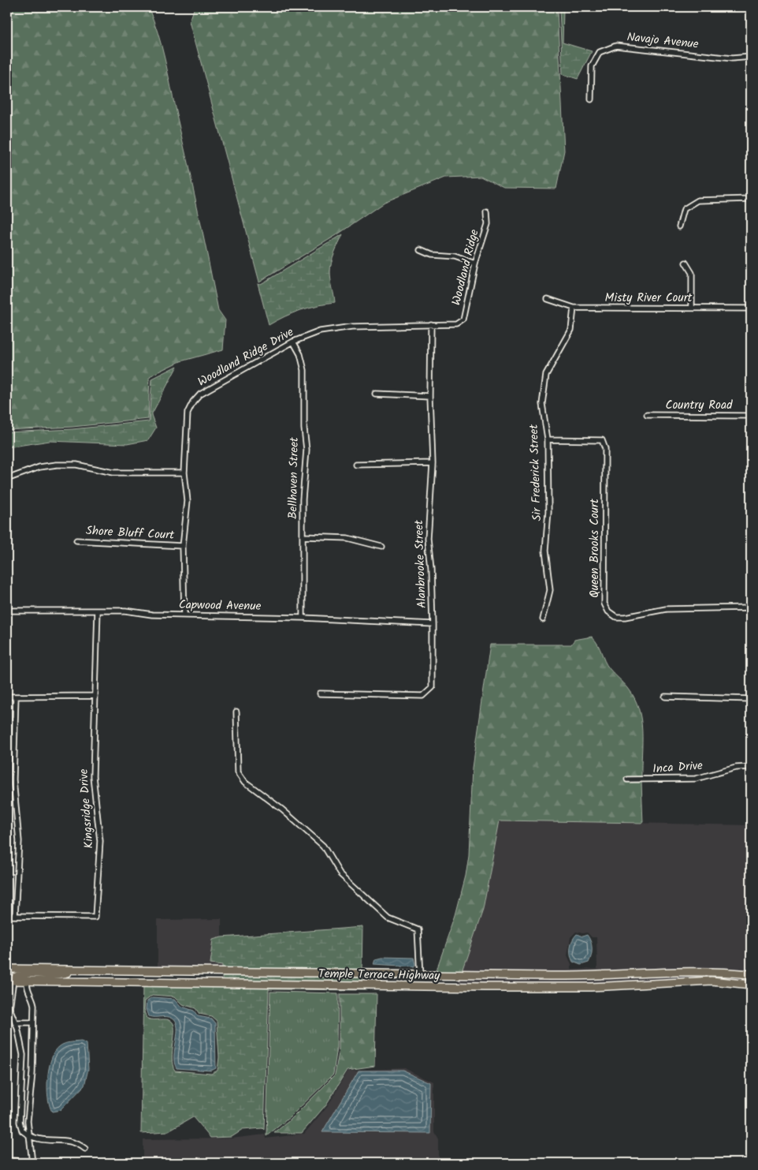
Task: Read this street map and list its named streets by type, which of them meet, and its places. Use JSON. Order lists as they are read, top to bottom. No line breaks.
{"streets":{"main road":["Temple Terrace Highway"],"street":["Navajo Avenue","Woodland Ridge","Misty River Court","Woodland Ridge Drive","Country Road","Sir Frederick Street","Bellhaven Street","Shore Bluff Court","Queen Brooks Court","Alanbrooke Street","Capwood Avenue","Inca Drive","Kingsridge Drive"]},"crossings":[["Woodland Ridge","Woodland Ridge Drive"],["Woodland Ridge","Alanbrooke Street"],["Misty River Court","Sir Frederick Street"],["Woodland Ridge Drive","Bellhaven Street"],["Woodland Ridge Drive","Shore Bluff Court"],["Woodland Ridge Drive","Alanbrooke Street"],["Woodland Ridge Drive","Capwood Avenue"],["Sir Frederick Street","Queen Brooks Court"],["Bellhaven Street","Capwood Avenue"],["Alanbrooke Street","Capwood Avenue"],["Capwood Avenue","Kingsridge Drive"]]}
